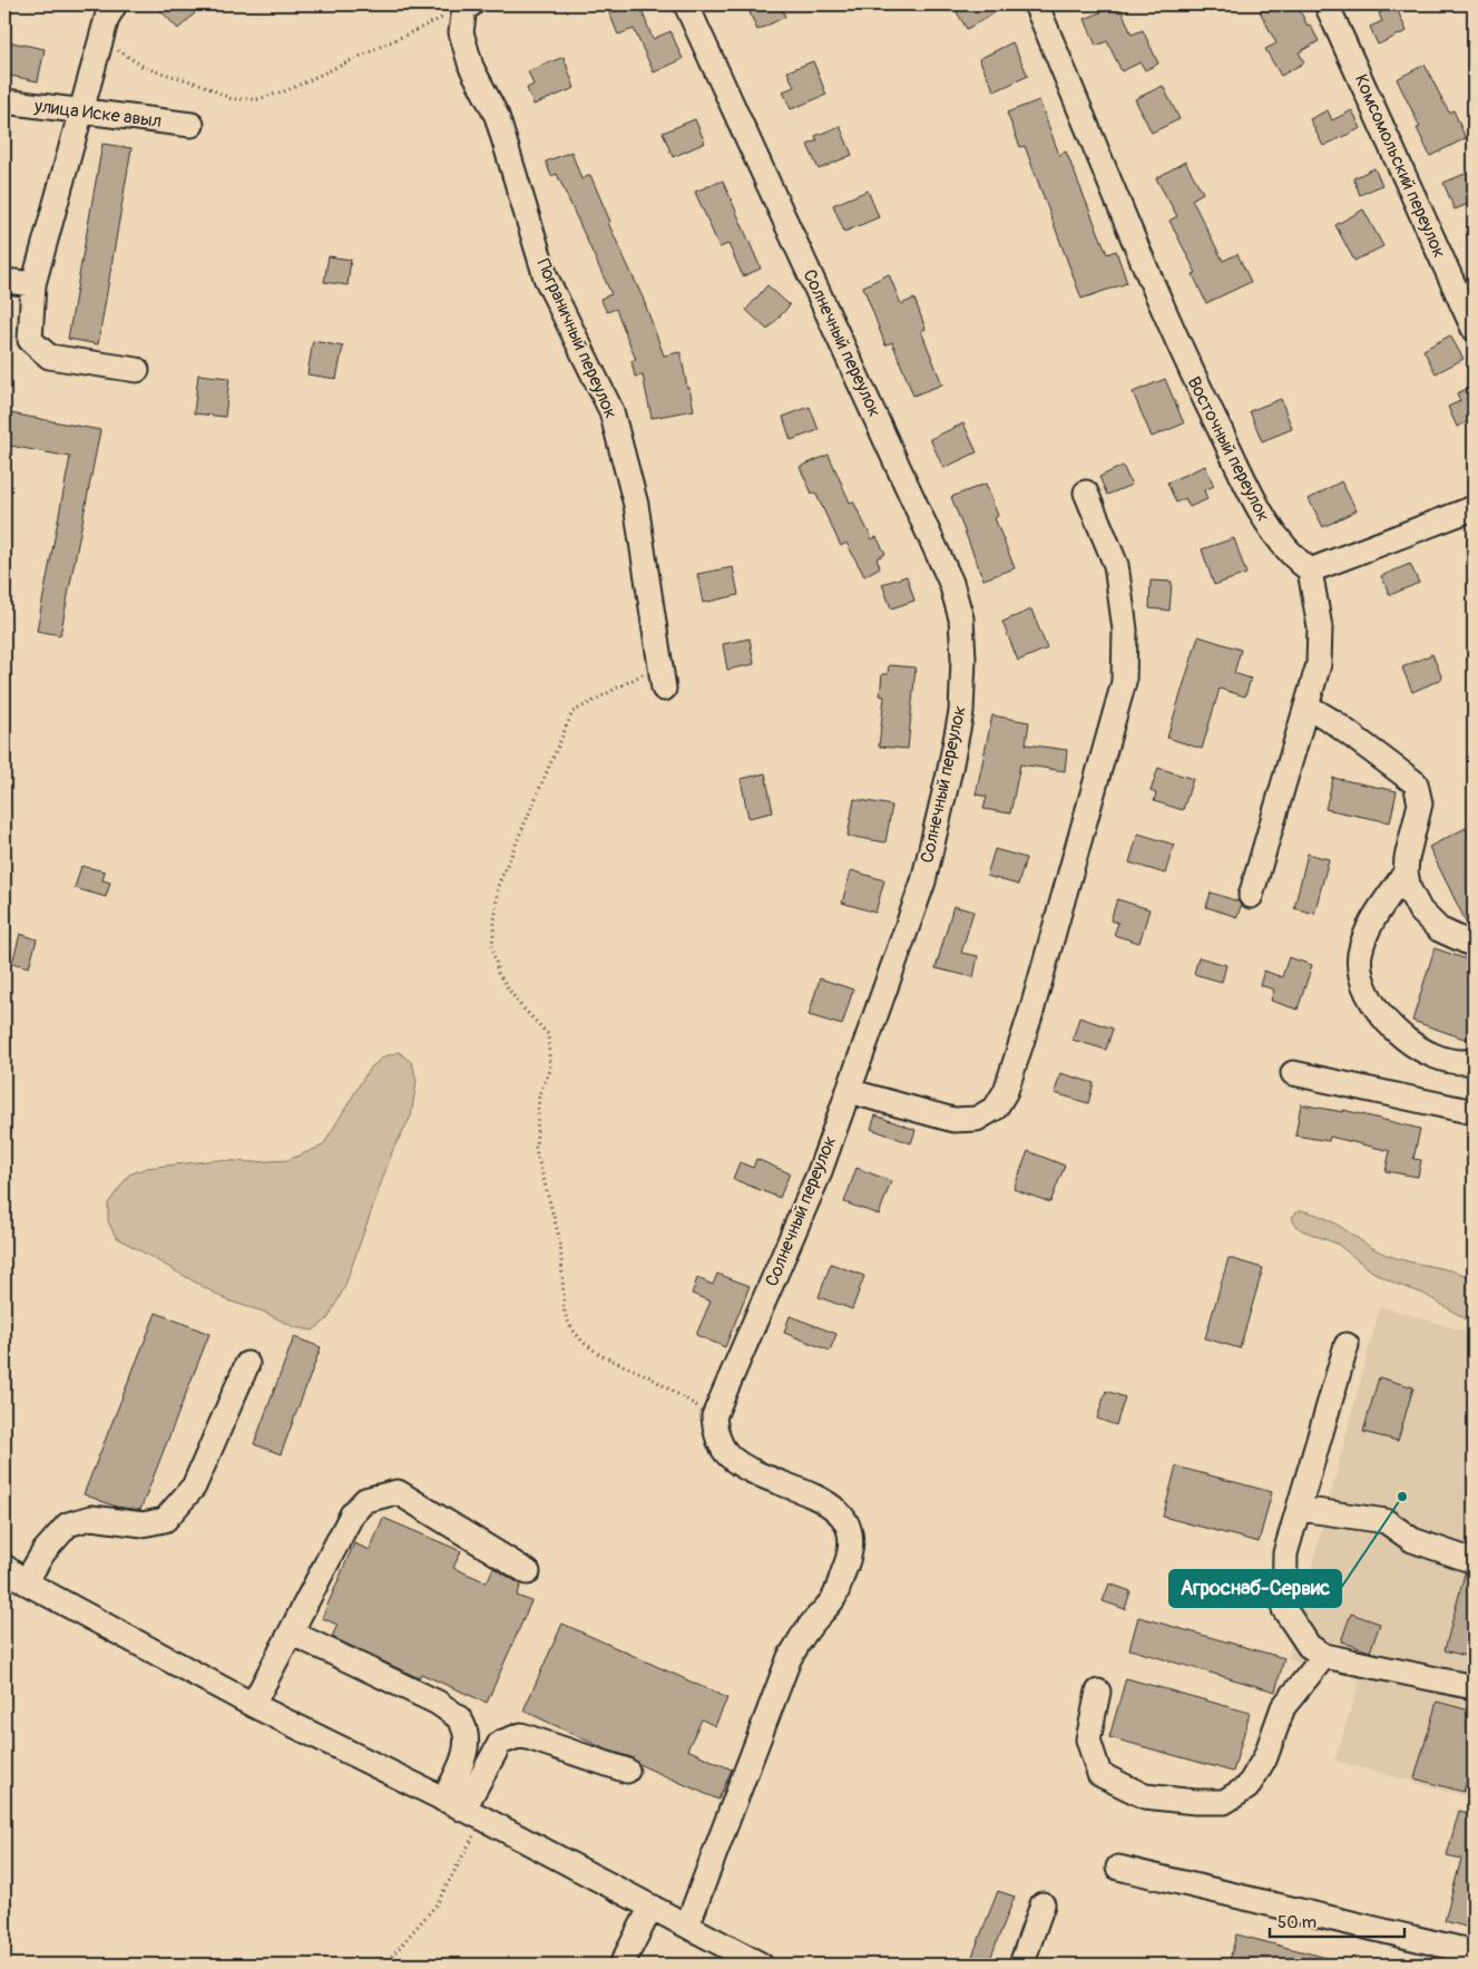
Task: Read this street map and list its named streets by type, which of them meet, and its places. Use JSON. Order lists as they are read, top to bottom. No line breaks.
{"streets":{"street":["улица Иске авыл","Комсомольский переулок","Пограничный переулок","Солнечный переулок","Восточный переулок"]},"places":["Агроснаб-Сервис"],"scale_bar":"50 m"}
